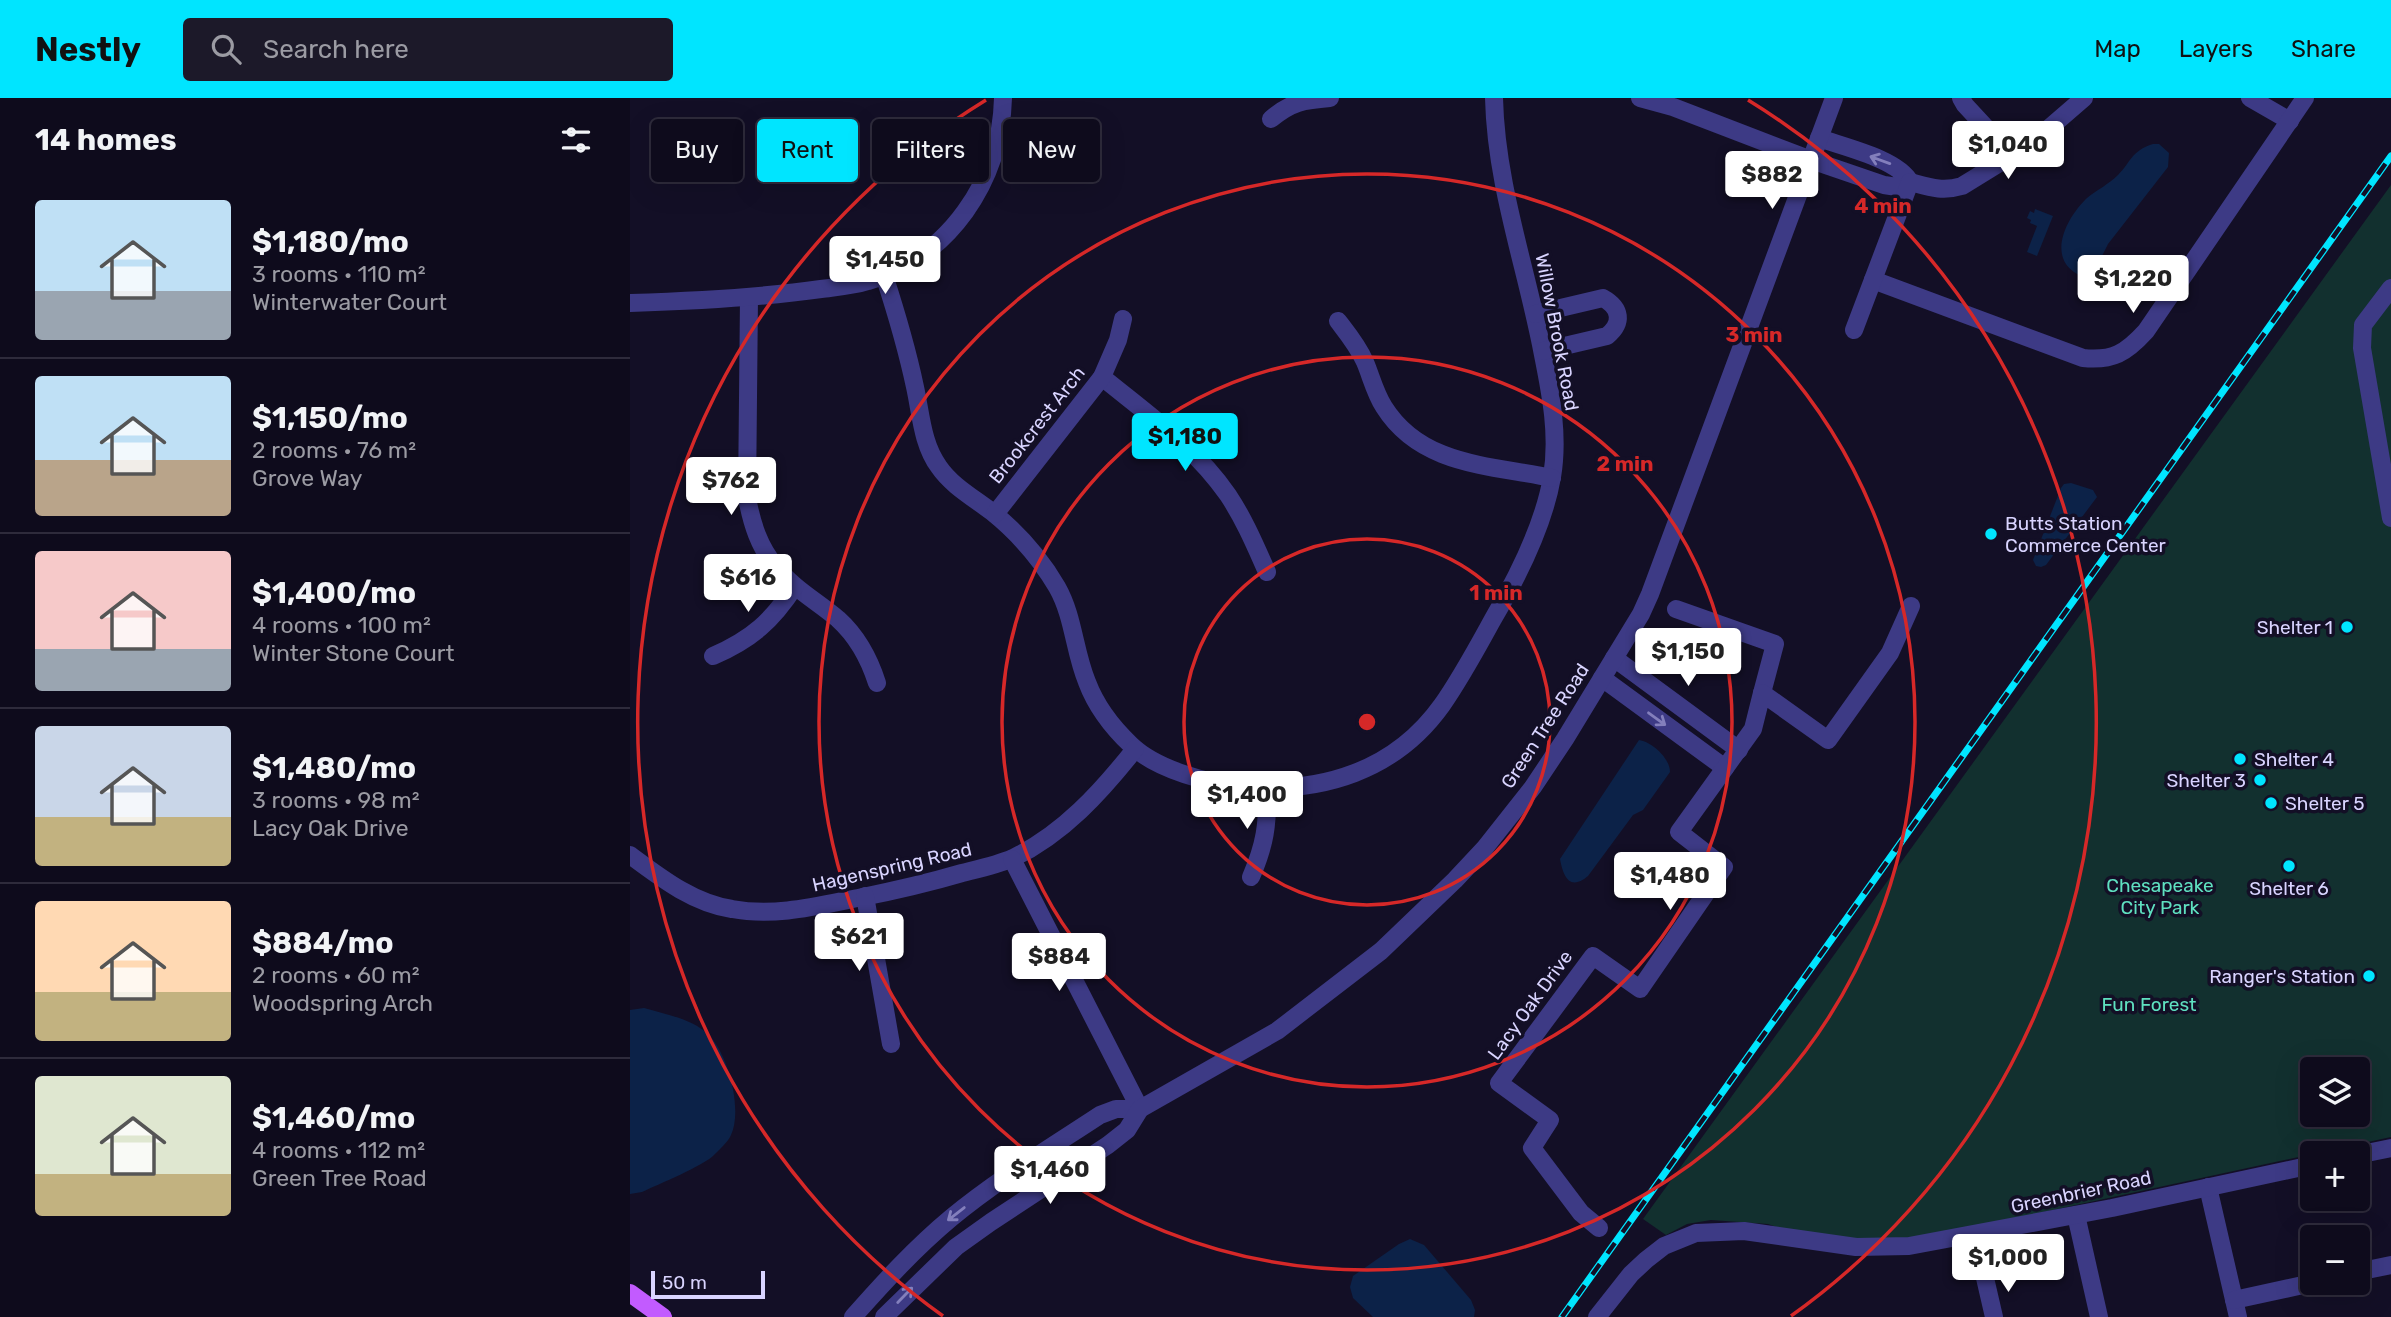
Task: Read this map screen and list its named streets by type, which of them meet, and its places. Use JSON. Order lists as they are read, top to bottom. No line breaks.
{"streets":{"street":["Willow Brook Road","Brookcrest Arch","Green Tree Road","Hagenspring Road","Lacy Oak Drive","Greenbrier Road"]},"crossings":[["Willow Brook Road","Brookcrest Arch"],["Willow Brook Road","Hagenspring Road"]],"parks":["Chesapeake City Park","Fun Forest"],"places":["Butts Station Commerce Center","Shelter 1","Shelter 4","Shelter 3","Shelter 5","Shelter 6","Ranger's Station"],"scale_bar":"50 m","page":{"header":"Nestly","search":"Search here","nav":["Map","Layers","Share"],"heading":"14 homes","chip":["Buy","Rent","Filters","New"],"price":["$1,040","$882","$1,450","$1,220","$1,180","$762","$616","$1,150","$1,400","$1,480","$621","$884","$1,460","$1,000"],"list":[{"name":"$1,180/mo","note":"3 rooms · 110 m² · Winterwater Court"},{"name":"$1,150/mo","note":"2 rooms · 76 m² · Grove Way"},{"name":"$1,400/mo","note":"4 rooms · 100 m² · Winter Stone Court"},{"name":"$1,480/mo","note":"3 rooms · 98 m² · Lacy Oak Drive"},{"name":"$884/mo","note":"2 rooms · 60 m² · Woodspring Arch"},{"name":"$1,460/mo","note":"4 rooms · 112 m² · Green Tree Road"}],"map_buttons":["+","−"],"scale":"50 m"},"rings":["4 min","3 min","2 min","1 min"]}
